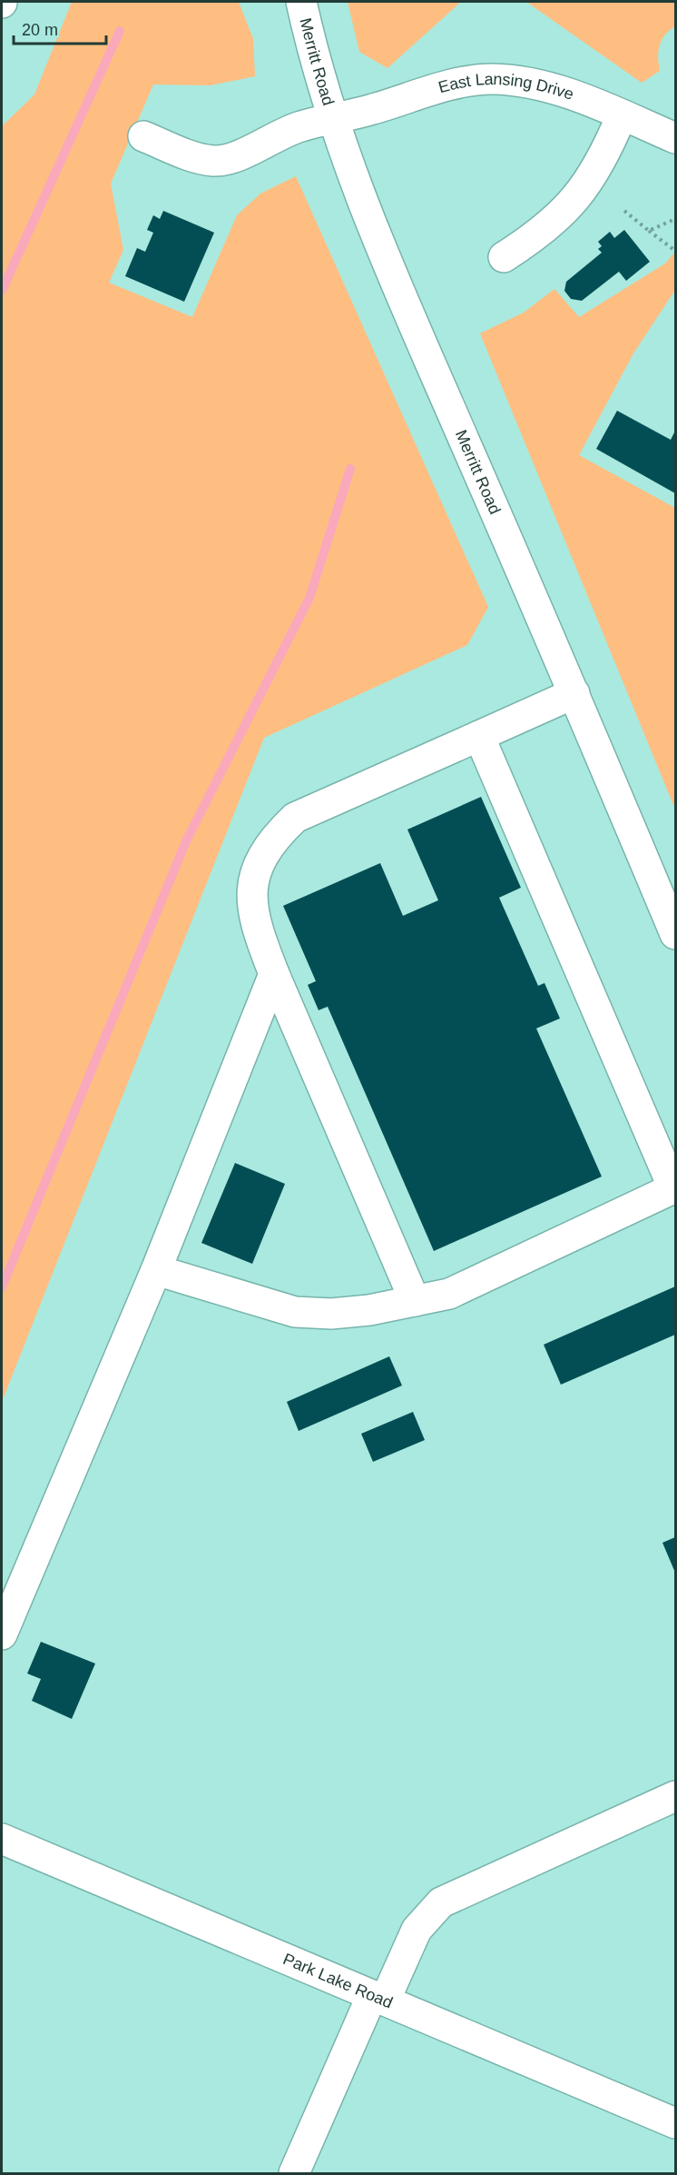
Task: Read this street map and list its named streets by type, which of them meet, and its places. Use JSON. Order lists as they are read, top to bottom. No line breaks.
{"streets":{"street":["Merritt Road","East Lansing Drive","Park Lake Road"]},"crossings":[["Merritt Road","East Lansing Drive"]],"scale_bar":"20 m"}
